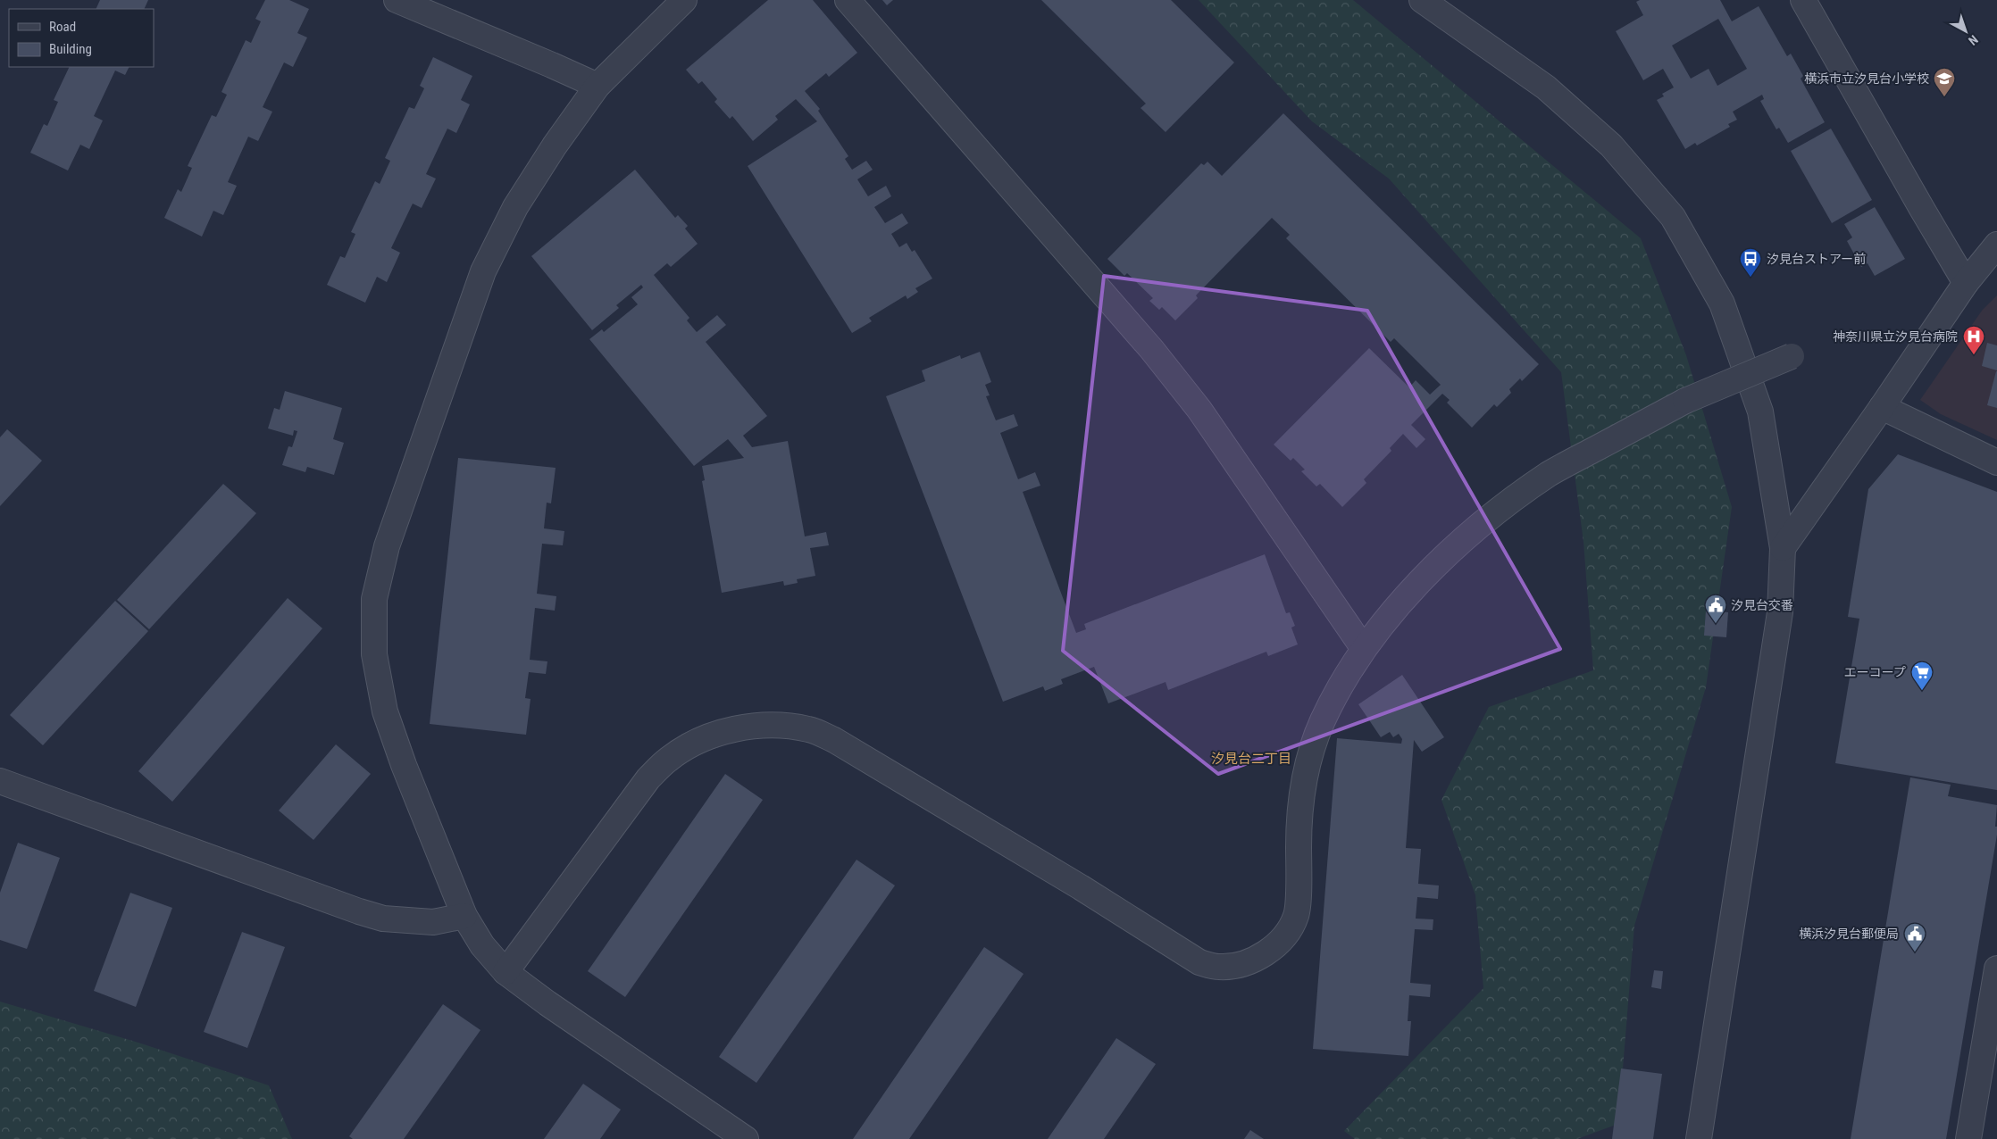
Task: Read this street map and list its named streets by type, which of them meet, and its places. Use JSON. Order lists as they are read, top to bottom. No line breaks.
{"districts":["汐見台二丁目"],"places":{"school or university":["横浜市立汐見台小学校"],"bus stop":["汐見台ストアー前"],"hospital":["神奈川県立汐見台病院"],"public building":["汐見台交番","横浜汐見台郵便局"],"supermarket":["エーコープ"]},"legend":["Road","Building"],"north":"bottom right"}
